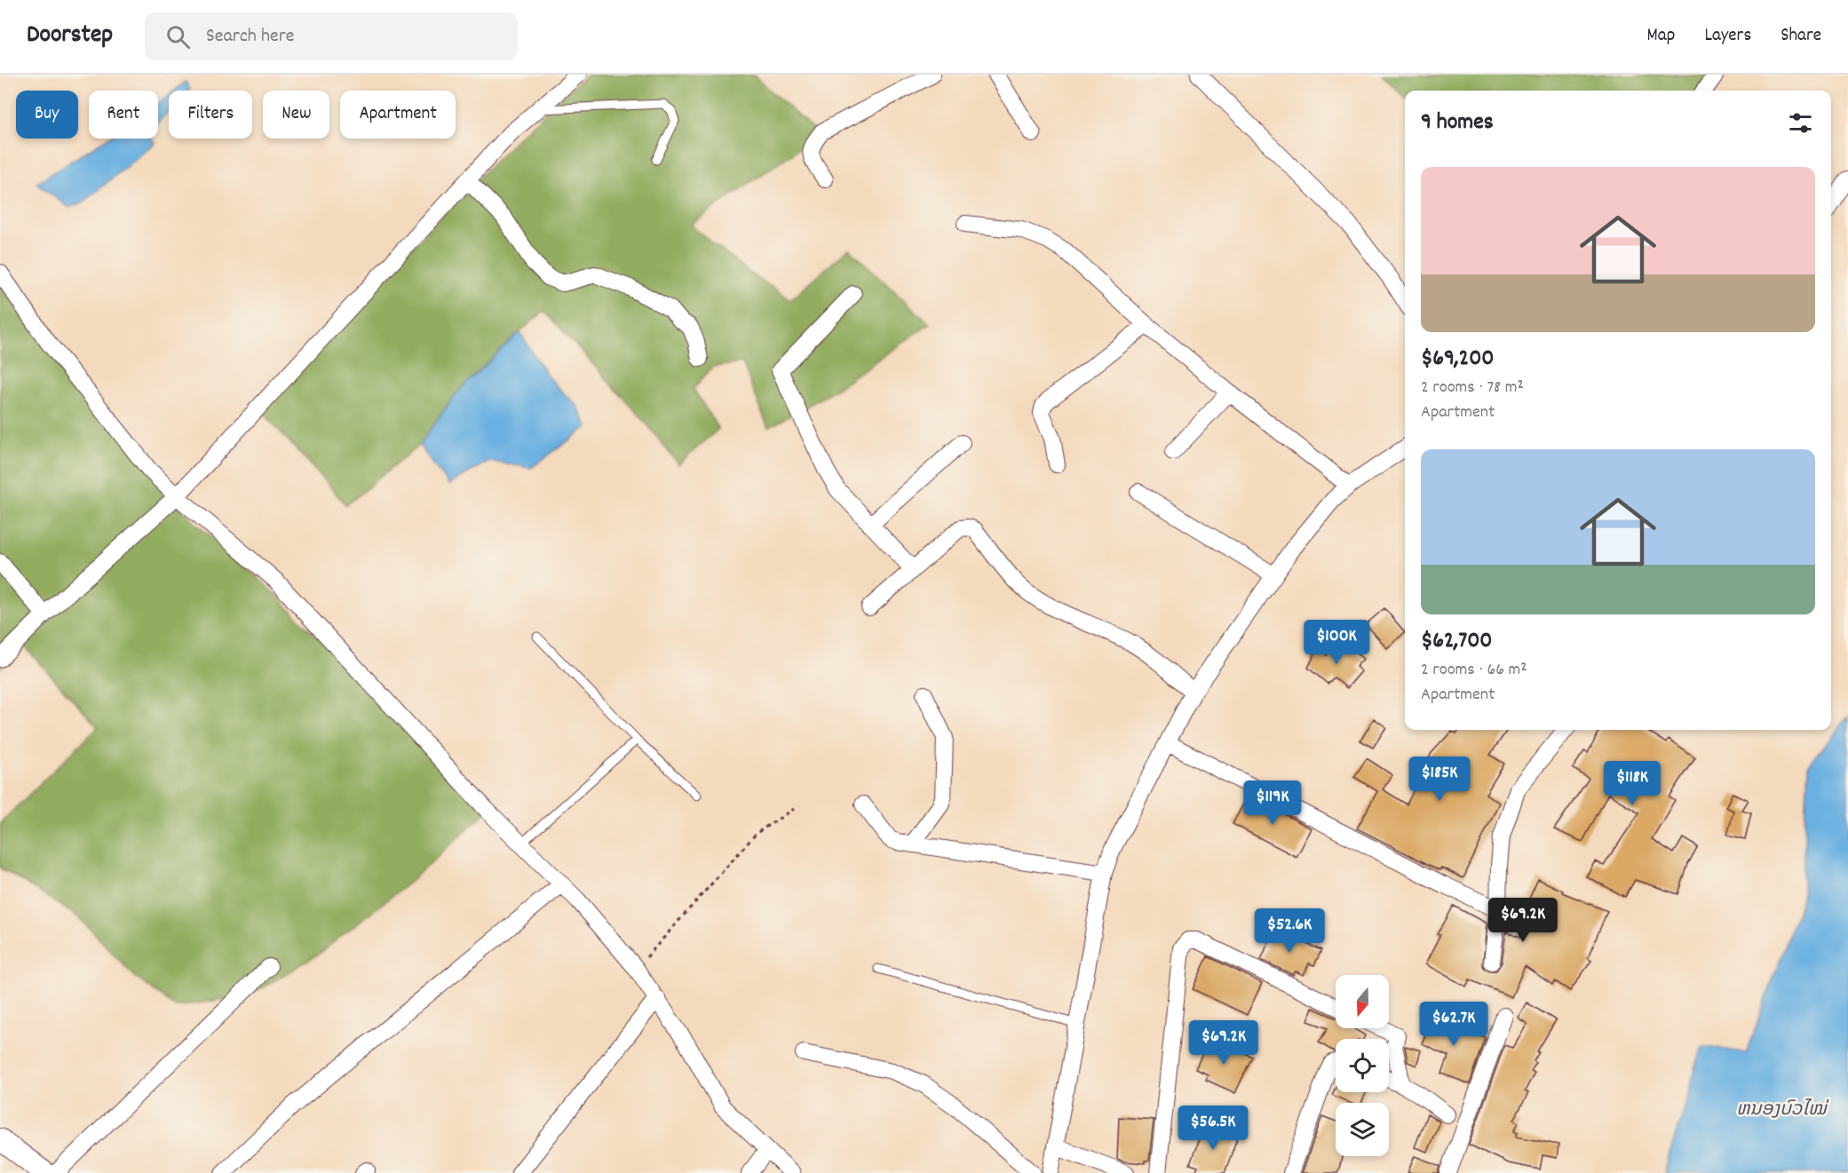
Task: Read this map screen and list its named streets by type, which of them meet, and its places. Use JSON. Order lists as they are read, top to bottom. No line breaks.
{"water":["ຫນອງບົວໄໝ່"],"north":"bottom","page":{"header":"Doorstep","search":"Search here","nav":["Map","Layers","Share"],"chip":["Buy","Rent","Filters","New","Apartment"],"heading":"9 homes","list":[{"name":"$69,200","note":"2 rooms · 78 m² · Apartment"},{"name":"$62,700","note":"2 rooms · 66 m² · Apartment"}],"price":["$100K","$185K","$118K","$119K","$69.2K","$52.6K","$62.7K","$69.2K","$56.5K"]}}
